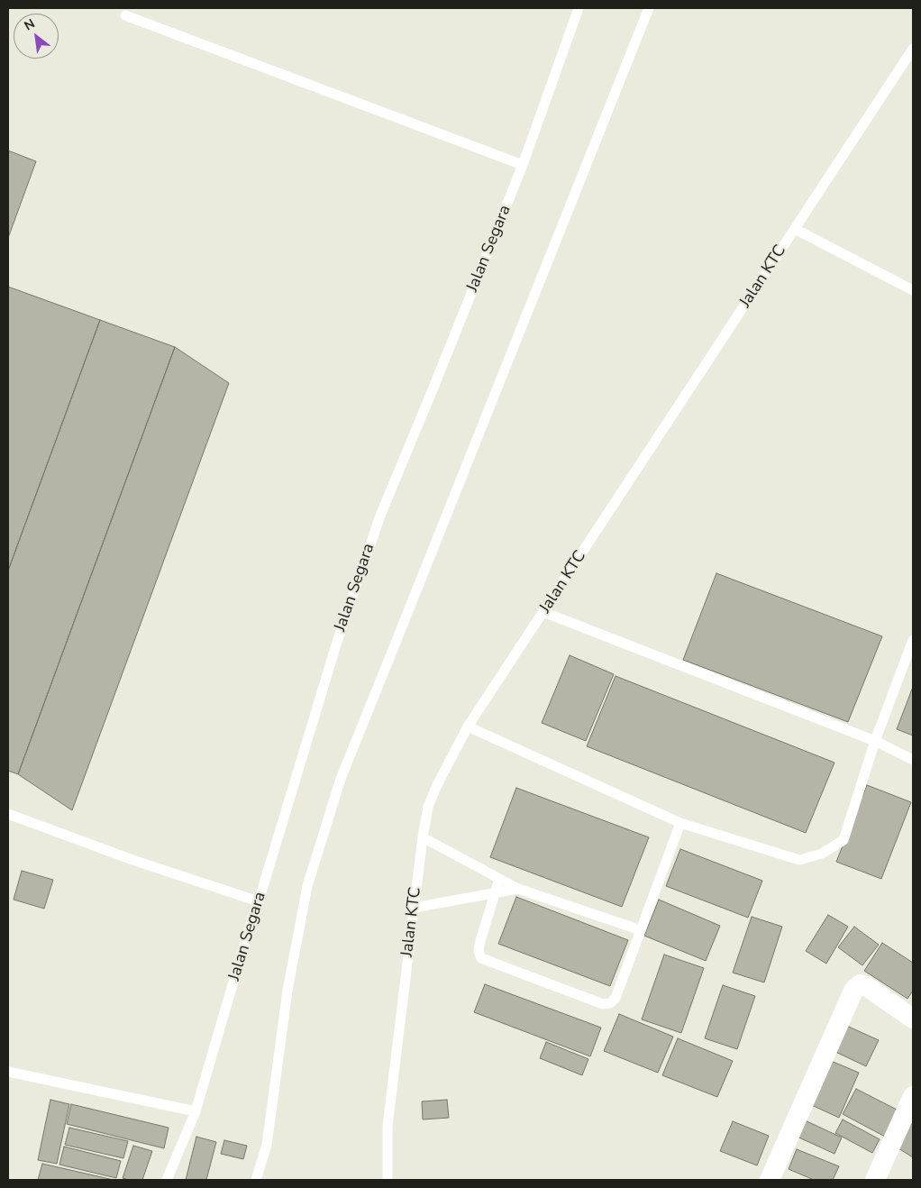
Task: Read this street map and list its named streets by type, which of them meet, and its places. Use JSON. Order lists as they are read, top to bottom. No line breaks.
{"streets":{"lane":["Jalan Segara","Jalan KTC"]},"north":"top left"}
